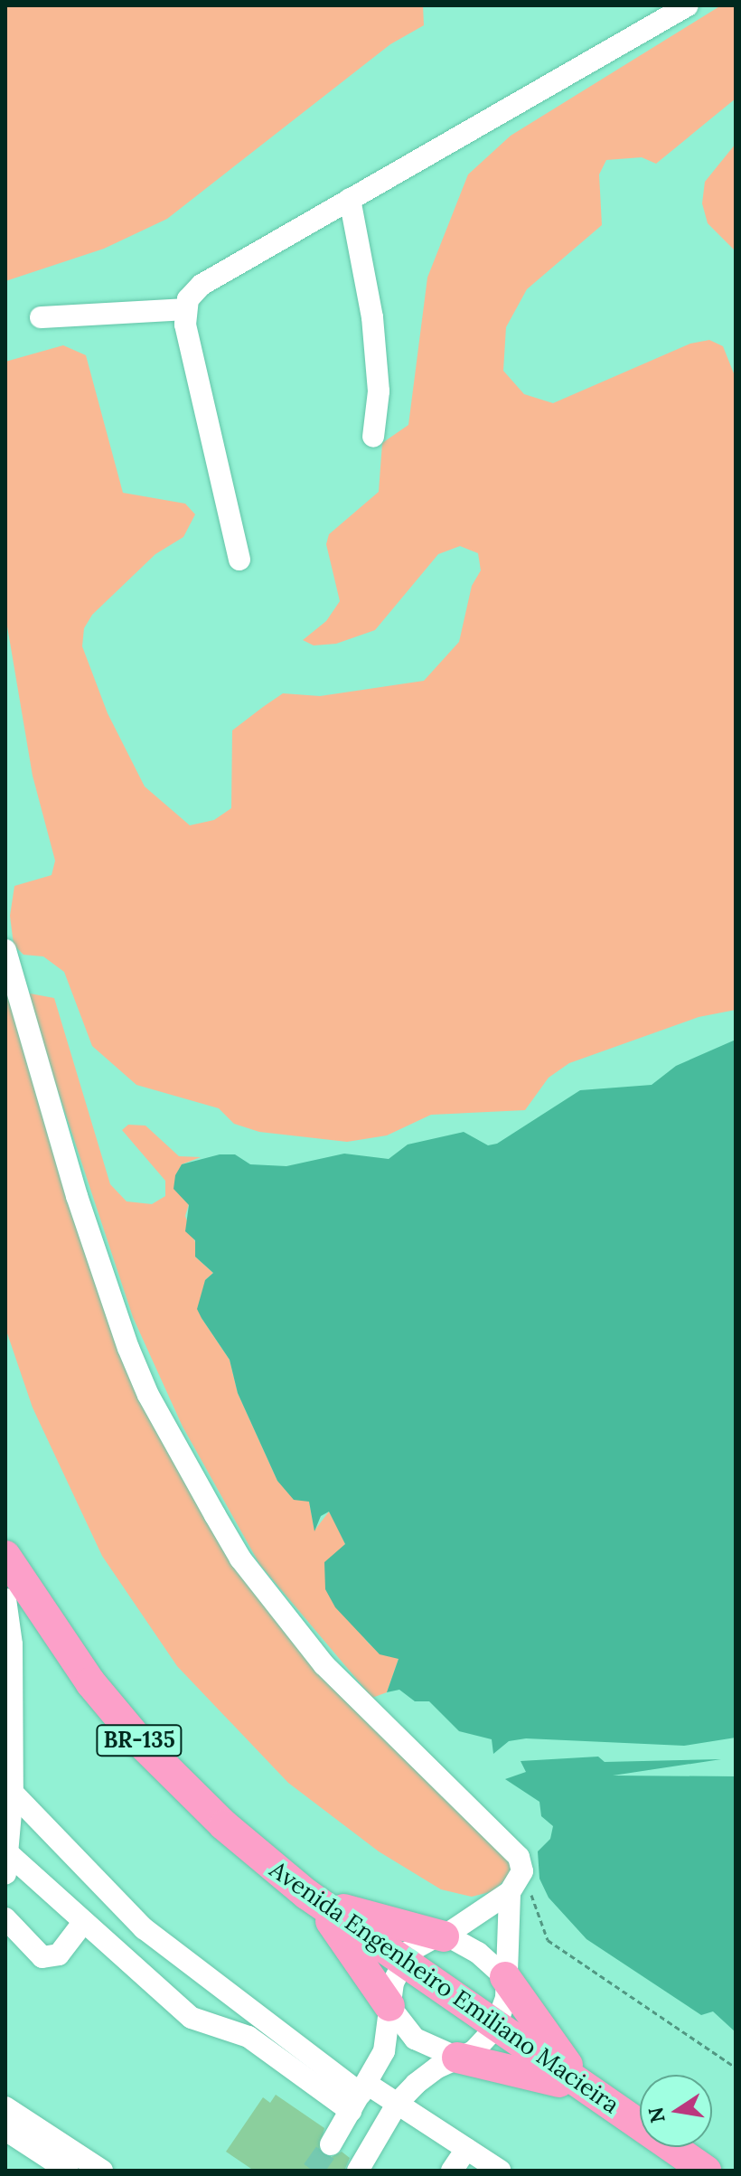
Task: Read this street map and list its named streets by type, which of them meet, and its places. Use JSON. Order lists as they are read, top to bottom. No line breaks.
{"streets":{"highway":["BR-135","Avenida Engenheiro Emiliano Macieira"]},"north":"left"}
